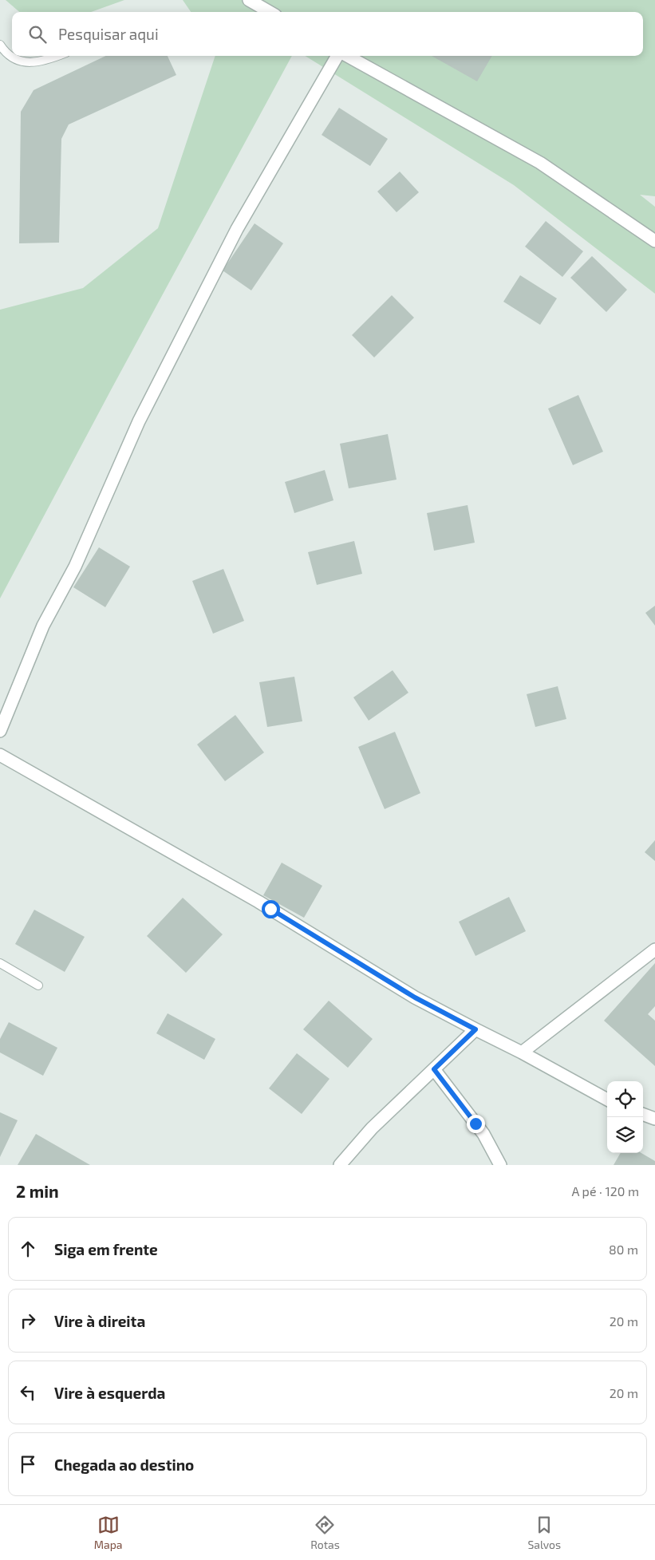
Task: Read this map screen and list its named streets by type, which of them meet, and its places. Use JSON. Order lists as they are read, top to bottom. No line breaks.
{"page":{"search":"Pesquisar aqui","heading":["2 min","A pé · 120 m"],"list":[["Siga em frente","80 m"],["Vire à direita","20 m"],["Vire à esquerda","20 m"],"Chegada ao destino"],"nav":["Mapa","Rotas","Salvos"]}}
